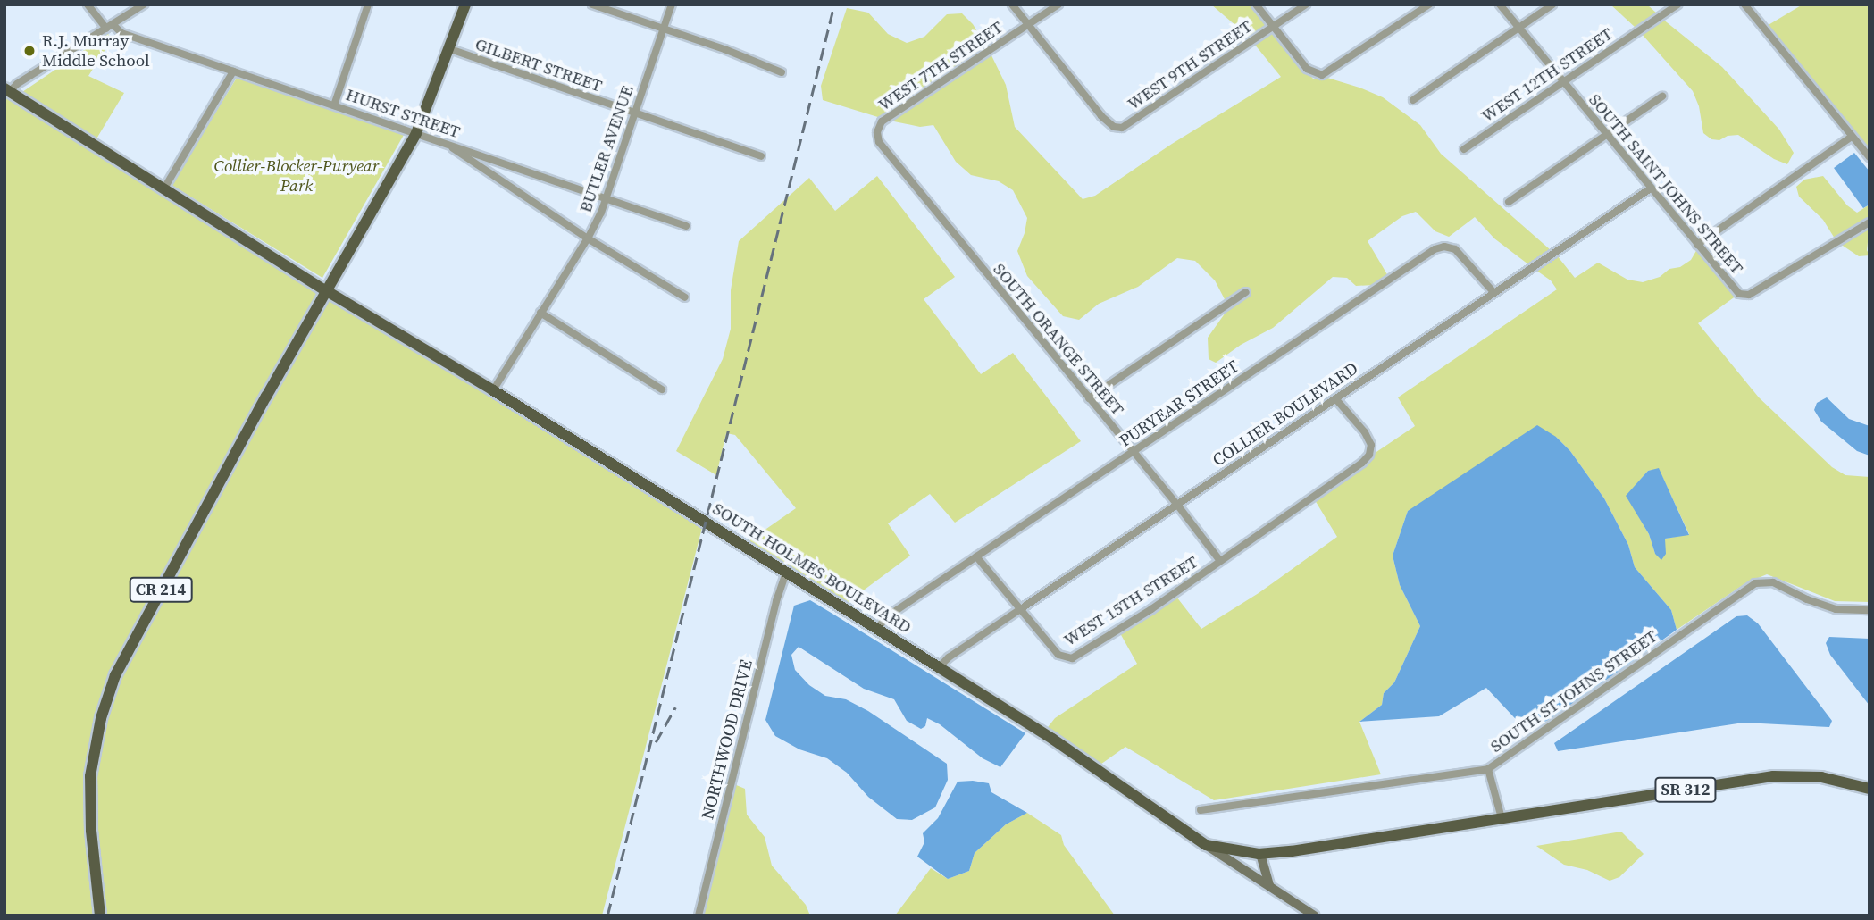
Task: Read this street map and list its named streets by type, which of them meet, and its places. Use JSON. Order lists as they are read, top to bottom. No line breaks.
{"streets":{"main road":["SOUTH HOLMES BOULEVARD","CR 214","SR 312"],"street":["GILBERT STREET","WEST 9TH STREET","WEST 7TH STREET","WEST 12TH STREET","HURST STREET","BUTLER AVENUE","SOUTH SAINT JOHNS STREET","SOUTH ORANGE STREET","PURYEAR STREET","COLLIER BOULEVARD","WEST 15TH STREET","SOUTH ST JOHNS STREET","NORTHWOOD DRIVE"]},"crossings":[["GILBERT STREET","BUTLER AVENUE"],["WEST 9TH STREET","WEST 7TH STREET"],["WEST 7TH STREET","SOUTH ORANGE STREET"],["WEST 12TH STREET","SOUTH SAINT JOHNS STREET"],["HURST STREET","BUTLER AVENUE"],["BUTLER AVENUE","SOUTH HOLMES BOULEVARD"],["SOUTH SAINT JOHNS STREET","COLLIER BOULEVARD"],["SOUTH ORANGE STREET","PURYEAR STREET"],["SOUTH ORANGE STREET","COLLIER BOULEVARD"],["SOUTH ORANGE STREET","WEST 15TH STREET"],["PURYEAR STREET","COLLIER BOULEVARD"],["PURYEAR STREET","SOUTH HOLMES BOULEVARD"],["COLLIER BOULEVARD","SOUTH HOLMES BOULEVARD"],["COLLIER BOULEVARD","WEST 15TH STREET"],["SOUTH HOLMES BOULEVARD","CR 214"],["SOUTH HOLMES BOULEVARD","NORTHWOOD DRIVE"],["SOUTH HOLMES BOULEVARD","SR 312"]],"parks":["Collier-Blocker-Puryear Park"],"places":["R.J. Murray Middle School"]}
